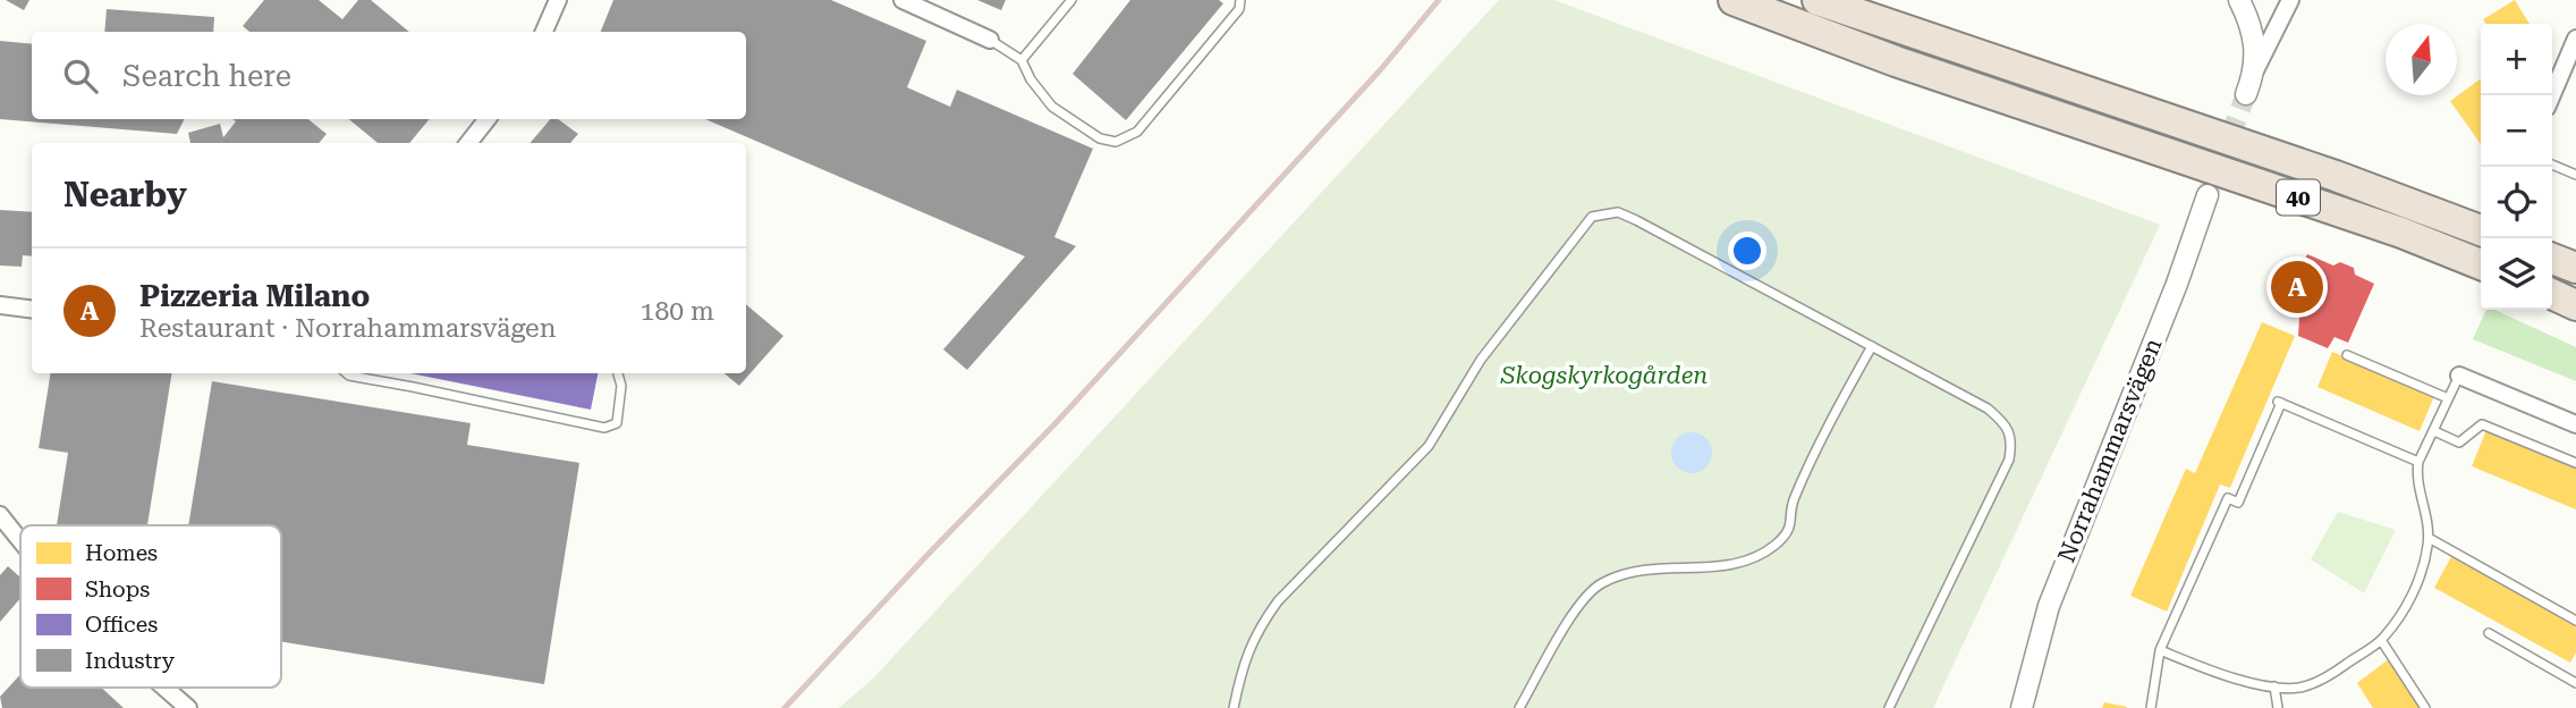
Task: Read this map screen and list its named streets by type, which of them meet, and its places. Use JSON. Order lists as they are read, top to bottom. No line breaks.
{"streets":{"highway":["40"],"street":["Norrahammarsvägen"]},"parks":["Skogskyrkogården"],"legend":["Homes","Shops","Offices","Industry"],"north":"top","page":{"map_buttons":["+","−"],"search":"Search here","heading":"Nearby","list":[{"mark":"A","name":"Pizzeria Milano","note":"Restaurant · Norrahammarsvägen","value":"180 m"}],"pins":"A"}}
